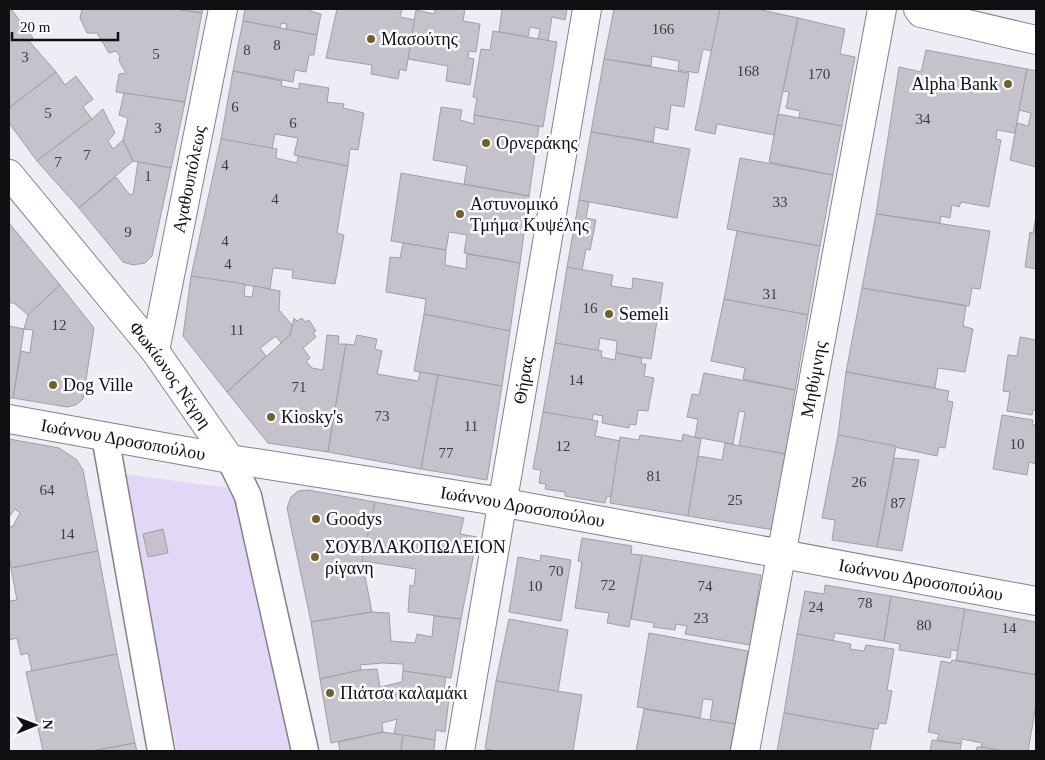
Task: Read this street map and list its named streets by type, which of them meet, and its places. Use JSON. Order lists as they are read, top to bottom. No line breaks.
{"streets":{"street":["Αγαθουπόλεως","Φωκίωνος Νέγρη","Θήρας","Μηθύμνης","Ιωάννου Δροσοπούλου"]},"crossings":[["Αγαθουπόλεως","Φωκίωνος Νέγρη"],["Φωκίωνος Νέγρη","Ιωάννου Δροσοπούλου"],["Θήρας","Ιωάννου Δροσοπούλου"],["Μηθύμνης","Ιωάννου Δροσοπούλου"]],"places":["Μασούτης","Alpha Bank","Ορνεράκης","Αστυνομικό Τμήμα Κυψέλης","Semeli","Dog Ville","Kiosky's","Goodys","ΣΟΥΒΛΑΚΟΠΩΛΕΙΟΝ ρίγανη","Πιάτσα καλαμάκι"],"house_numbers":["166","8","8","5","3","168","170","6","5","34","6","3","7","7","4","1","4","33","9","4","4","31","16","12","11","14","71","73","11","10","12","77","81","26","64","25","87","14","70","72","10","74","78","24","23","80","14"],"scale_bar":"20 m","north":"right"}
